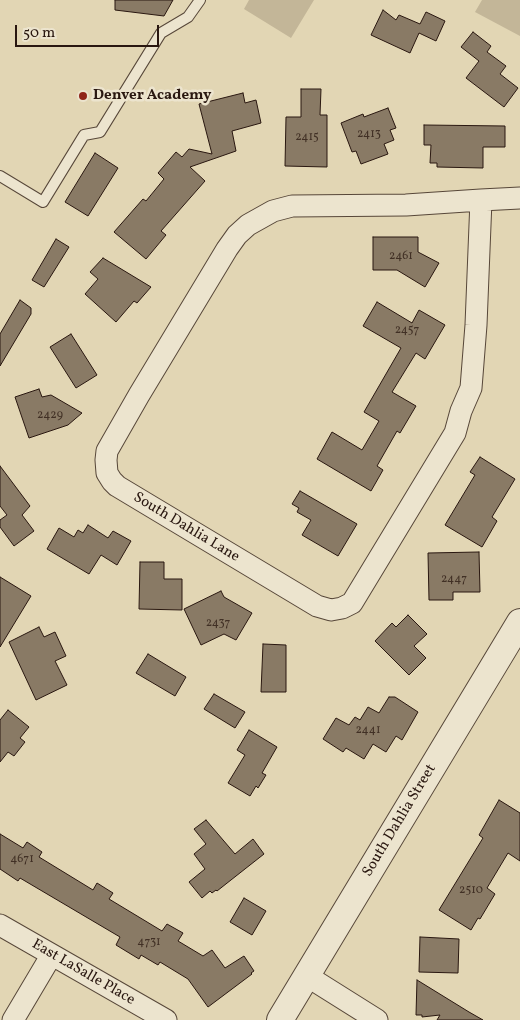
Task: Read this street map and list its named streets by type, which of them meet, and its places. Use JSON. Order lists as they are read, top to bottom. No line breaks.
{"streets":{"street":["South Dahlia Lane","South Dahlia Street","East LaSalle Place"]},"places":["Denver Academy"],"house_numbers":["2413","2415","2461","2457","2429","2447","2437","2441","4671","2510","4731"],"scale_bar":"50 m"}
